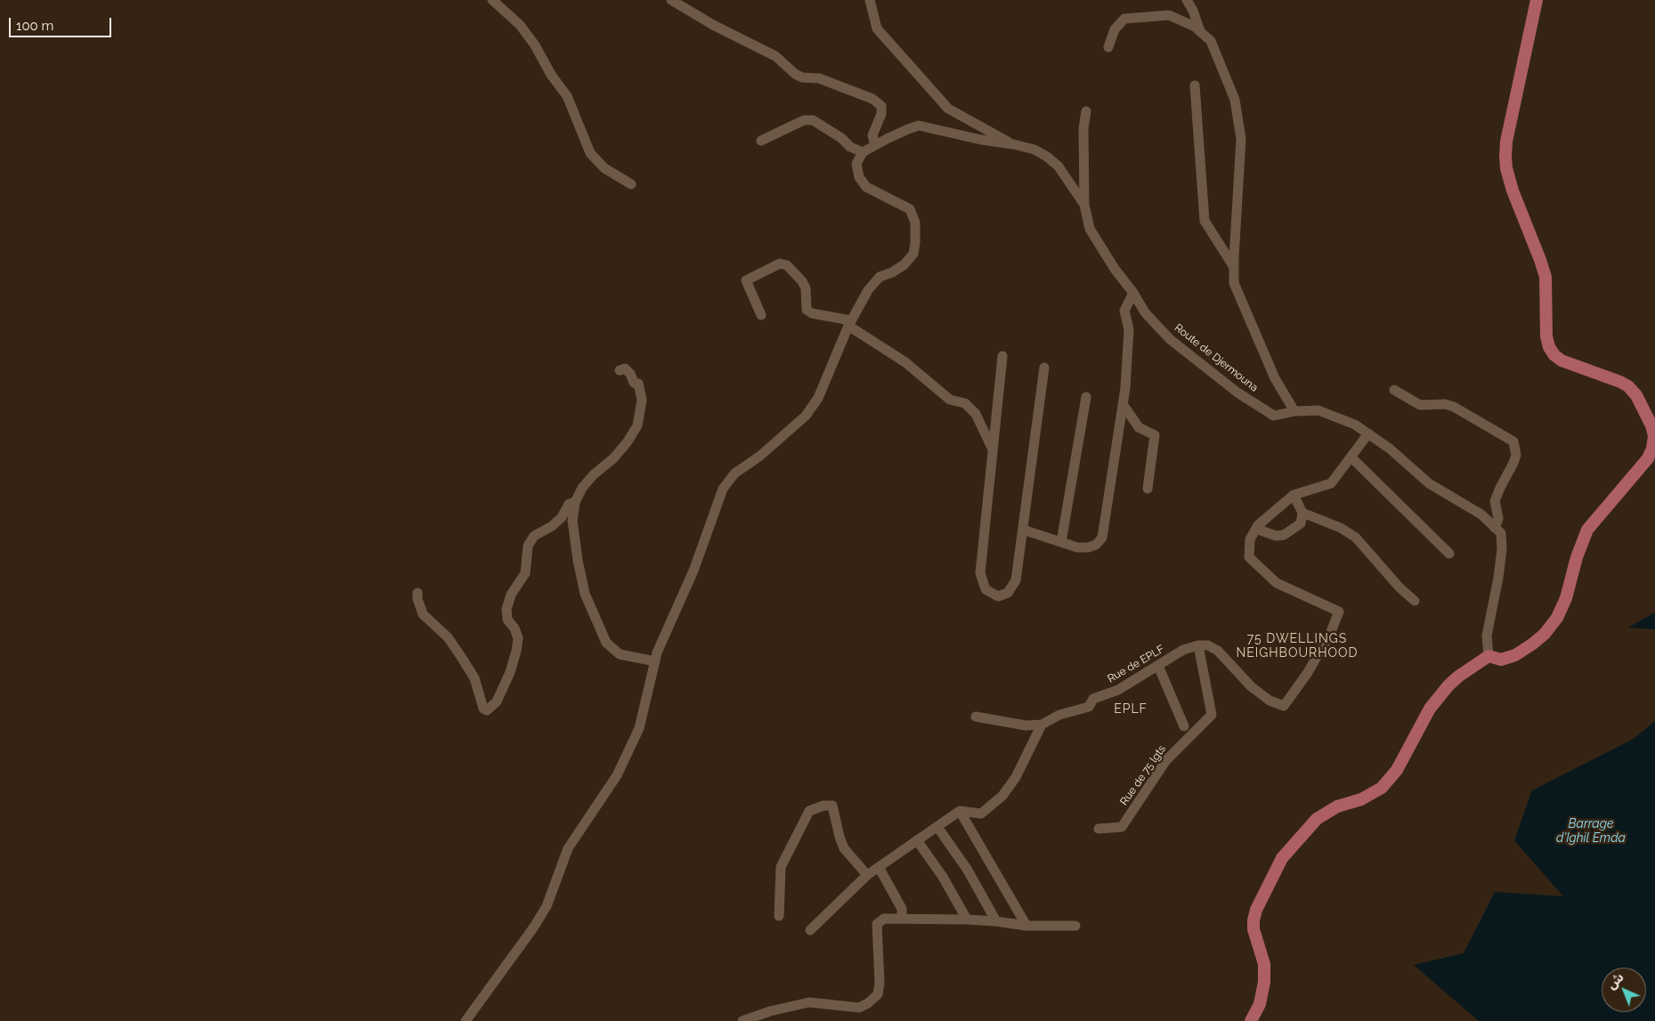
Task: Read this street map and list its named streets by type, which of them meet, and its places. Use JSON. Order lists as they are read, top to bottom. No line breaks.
{"streets":{"street":["Route de Djermouna","Rue de EPLF","Rue de 75 lgts"]},"crossings":[["Rue de EPLF","Rue de 75 lgts"]],"districts":["75 DWELLINGS NEIGHBOURHOOD","EPLF"],"water":["Barrage d'Ighil Emda"],"scale_bar":"100 m","north":"top left"}
